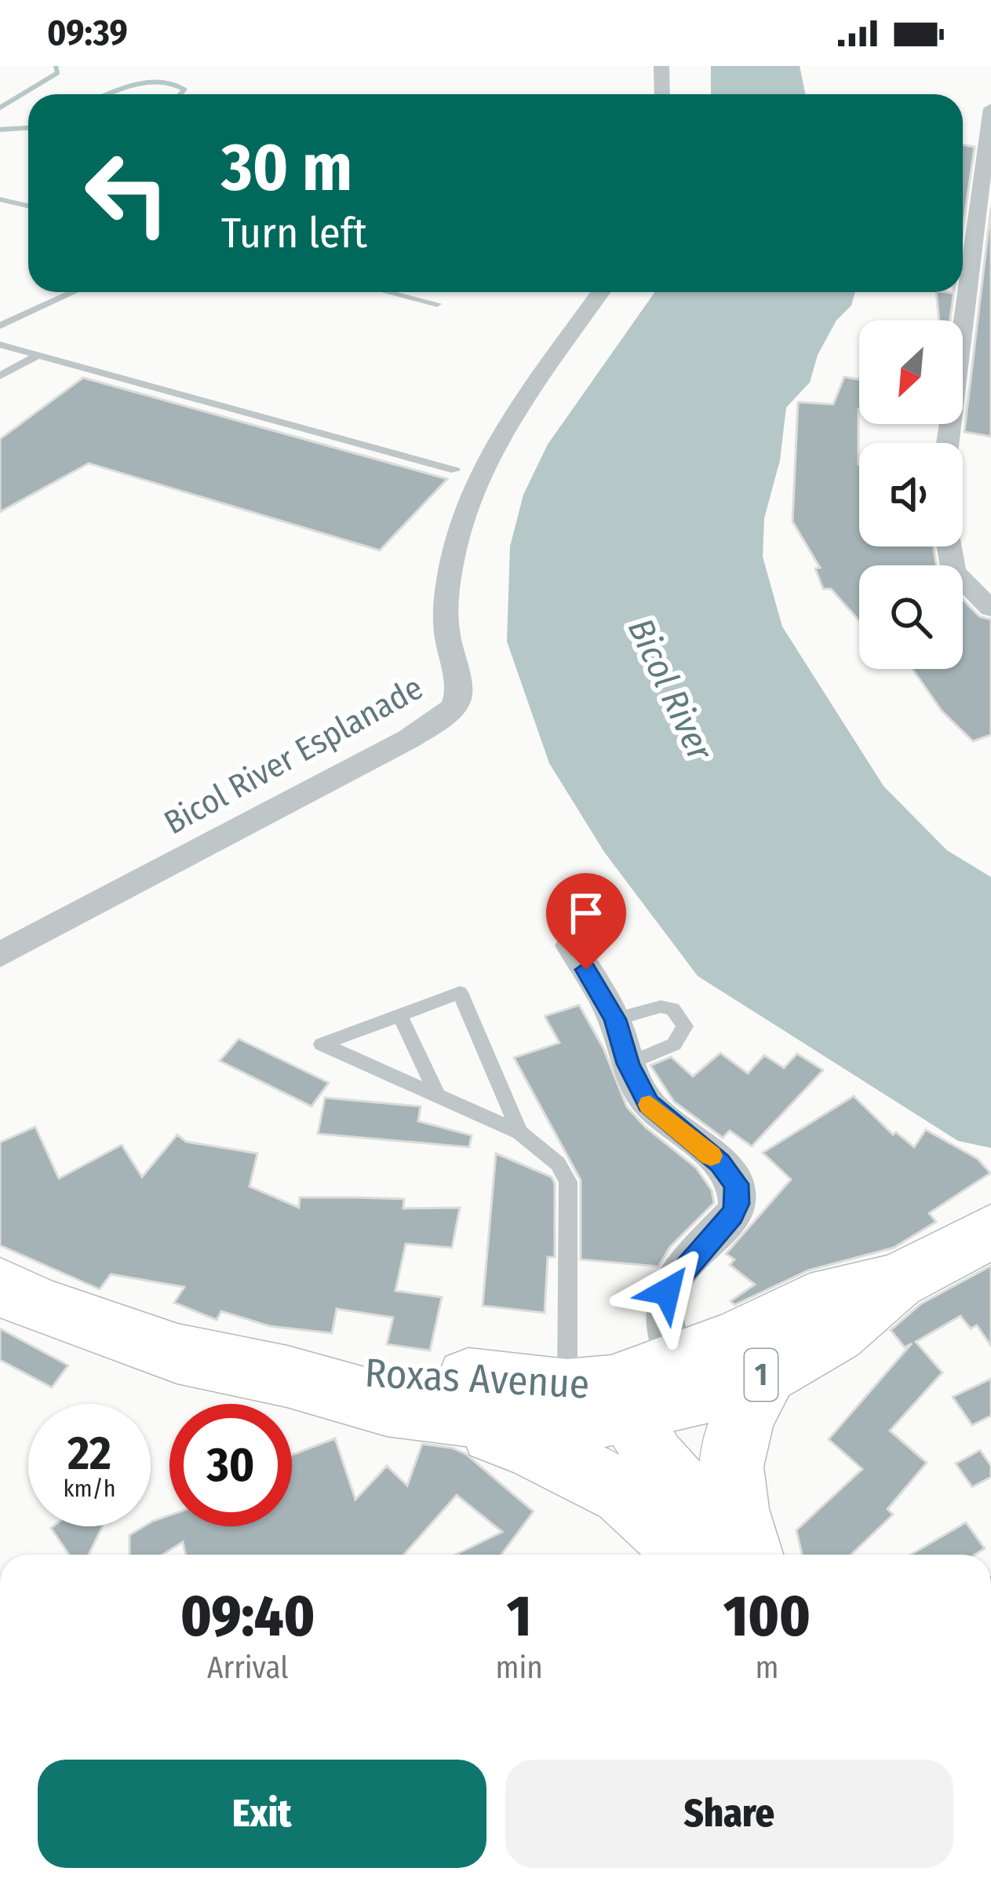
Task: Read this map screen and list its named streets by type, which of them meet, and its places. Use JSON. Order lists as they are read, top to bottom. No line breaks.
{"streets":{"highway":["1","Roxas Avenue"],"street":["Bicol River Esplanade"]},"crossings":[["1","Roxas Avenue"]],"water":["Bicol River"],"north":"bottom left","page":{"status":"09:39","turn":["30 m","Turn left"],"speed":"22 km/h","limit":"30","eta":["09:40","Arrival","1","min","100","m"],"buttons":["Exit","Share"]}}
